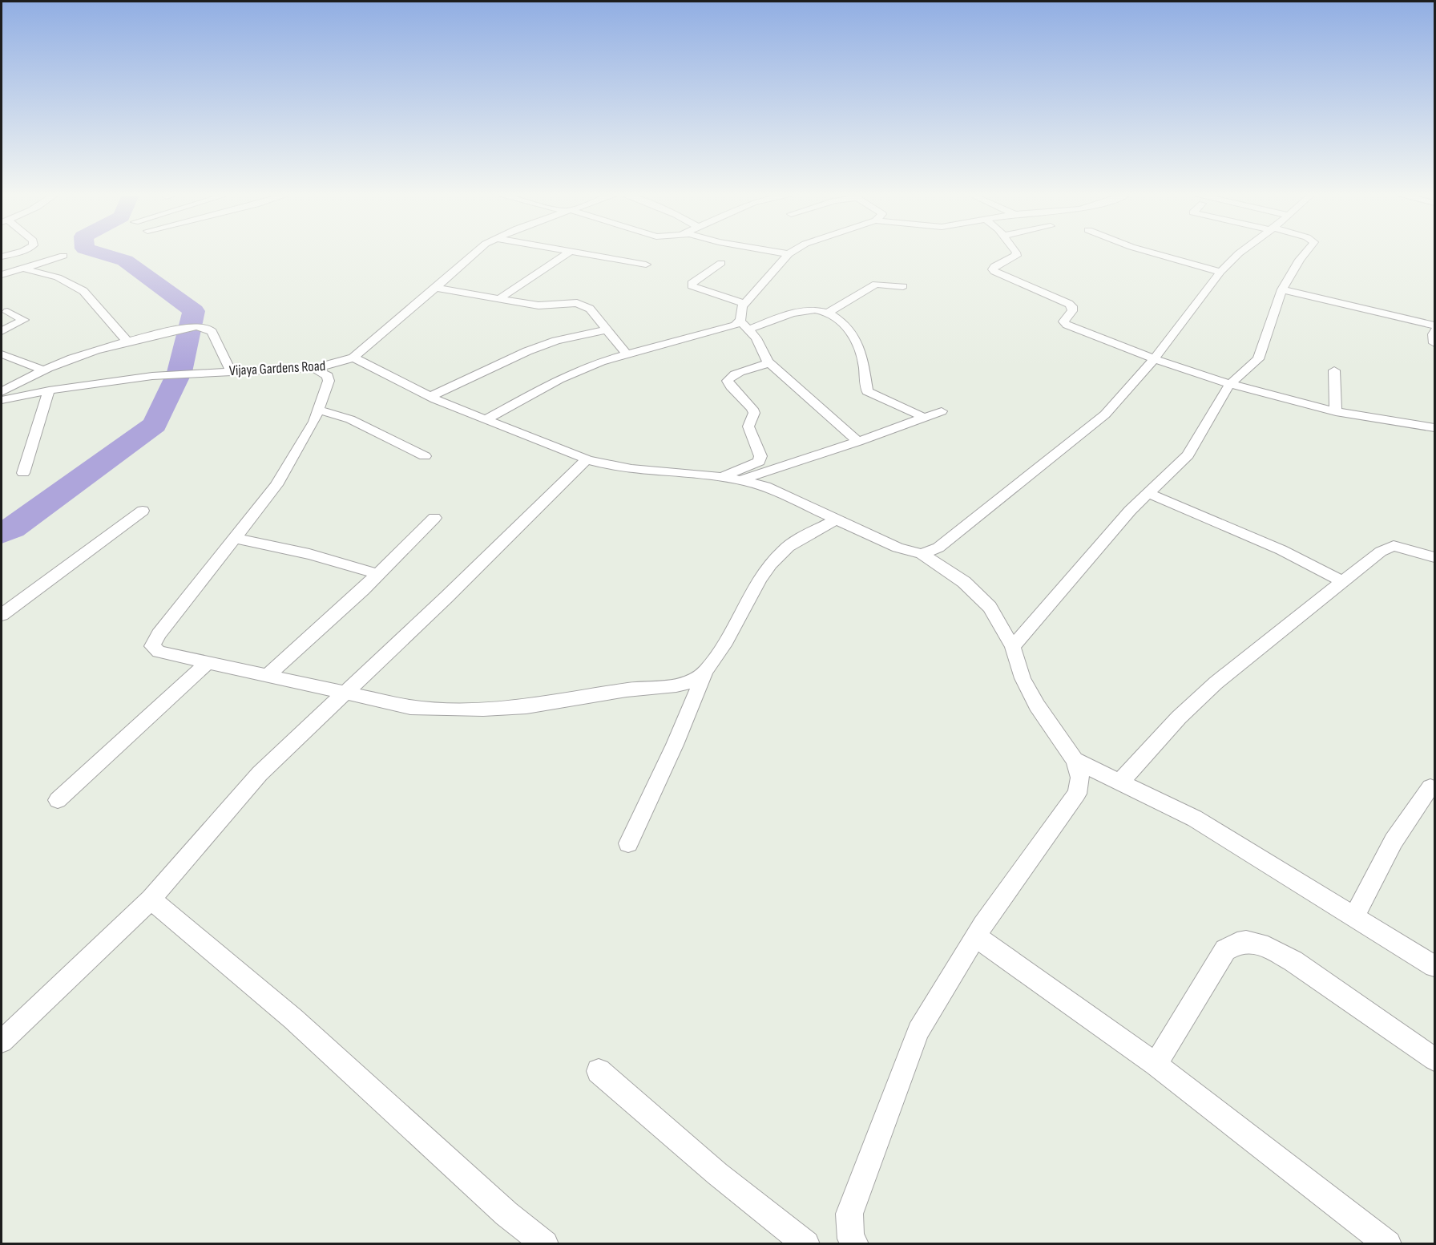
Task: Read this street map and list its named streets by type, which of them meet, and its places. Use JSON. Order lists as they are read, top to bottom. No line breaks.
{"streets":{"street":["Vijaya Gardens Road"]}}
